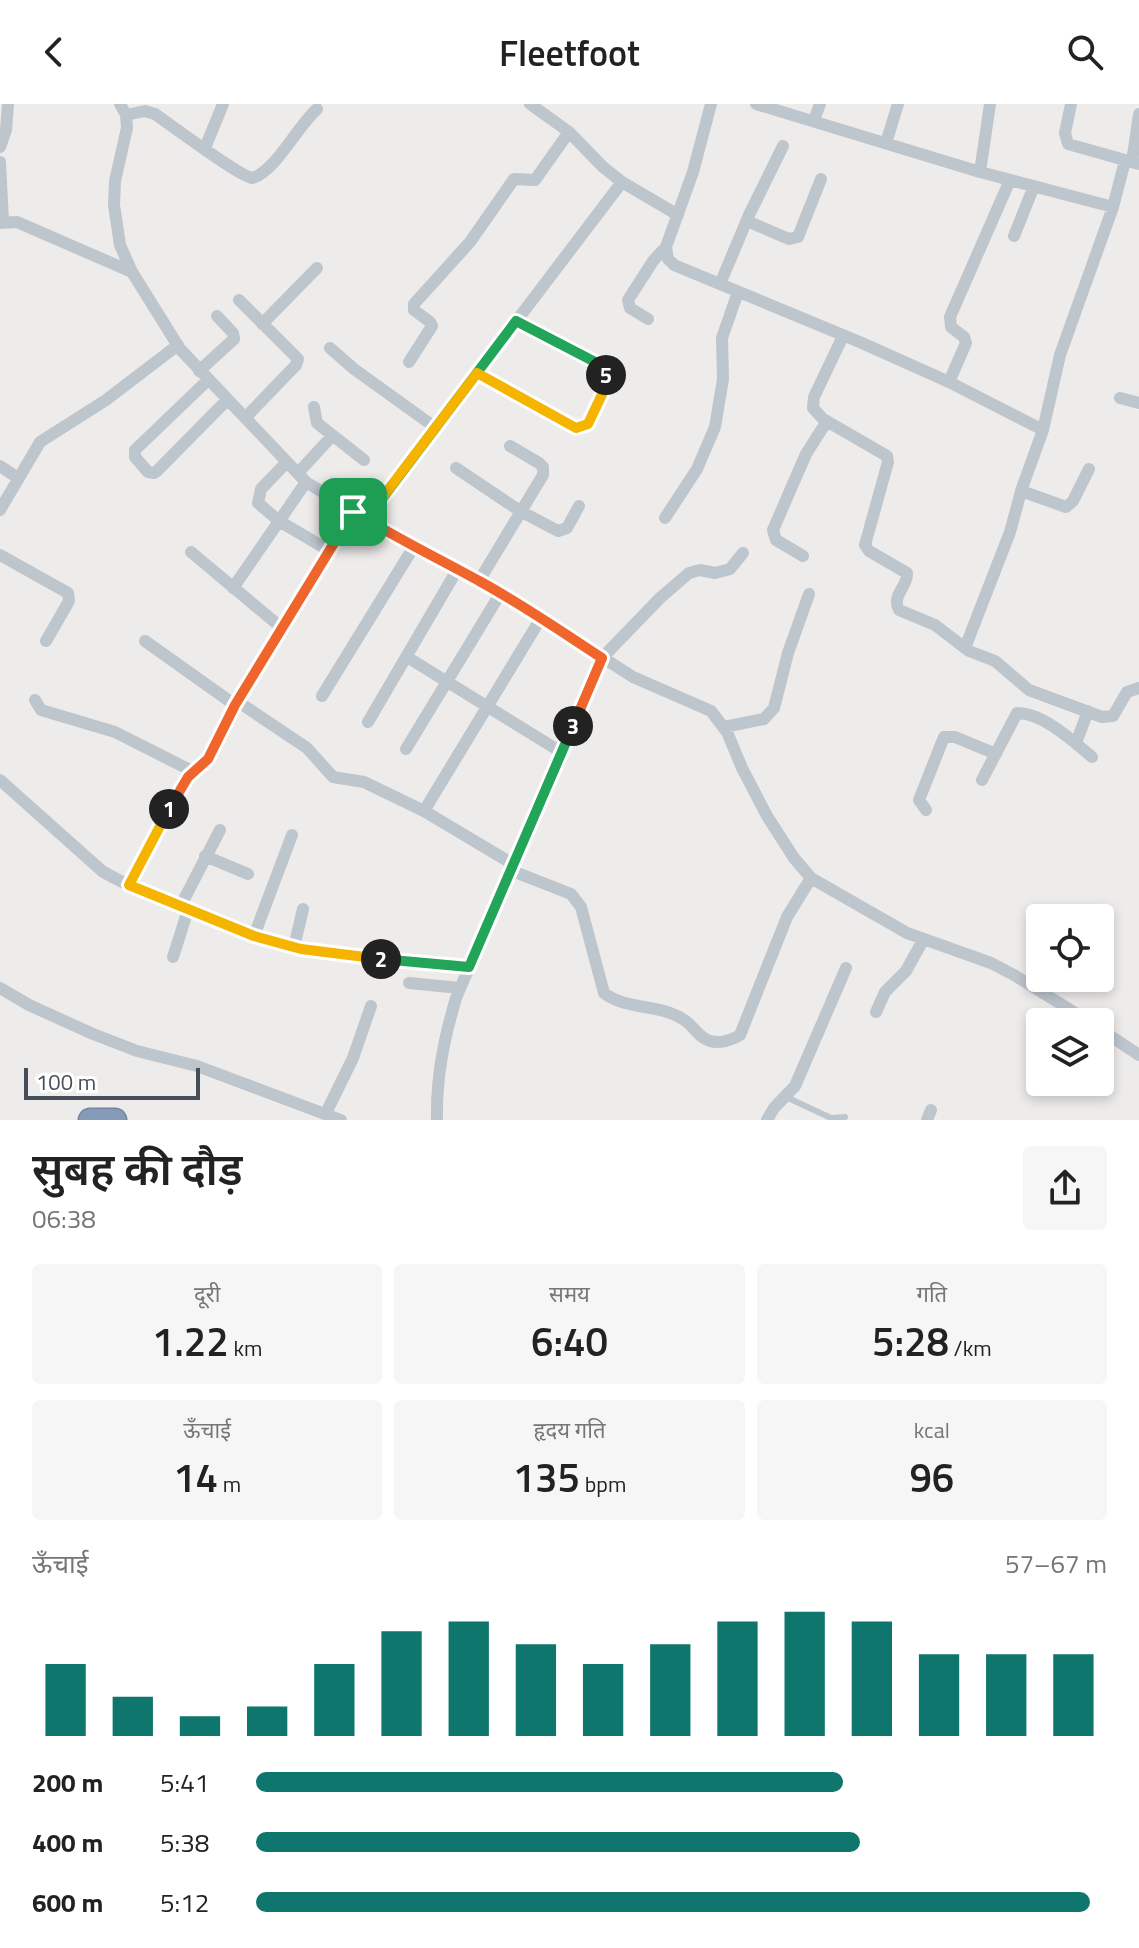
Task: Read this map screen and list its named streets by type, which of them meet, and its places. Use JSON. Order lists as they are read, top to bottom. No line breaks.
{"scale_bar":"100 m","page":{"header":"Fleetfoot","pins":["5","3","1","2"],"scale":"100 m","heading":["सुबह की दौड़","06:38"],"stats":[["दूरी","1.22 km"],["समय","6:40"],["गति","5:28 /km"],["ऊँचाई","14 m"],["हृदय गति","135 bpm"],["kcal","96"]],"chart":["ऊँचाई","57–67 m"],"list":[{"name":"200 m","note":"5:41"},{"name":"400 m","note":"5:38"},{"name":"600 m","note":"5:12"}]}}
